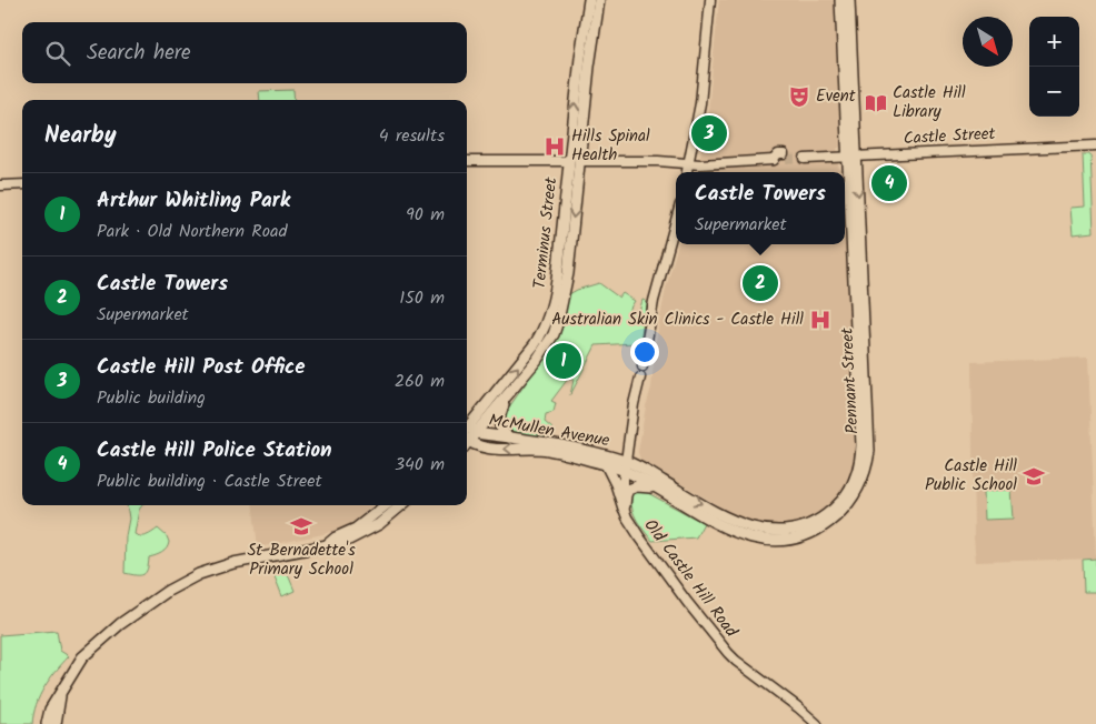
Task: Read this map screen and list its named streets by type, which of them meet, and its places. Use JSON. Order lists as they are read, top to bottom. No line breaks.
{"streets":{"main road":["Terminus Street","Pennant Street","McMullen Avenue"],"street":["Castle Street","Old Castle Hill Road"]},"crossings":[["Castle Street","Pennant Street"],["Pennant Street","McMullen Avenue"],["Pennant Street","Old Castle Hill Road"],["McMullen Avenue","Old Castle Hill Road"]],"places":{"theatre":["Event"],"library":["Castle Hill Library"],"hospital":["Hills Spinal Health","Australian Skin Clinics - Castle Hill"],"school or university":["Castle Hill Public School","St Bernadette's Primary School"]},"north":"bottom right","page":{"map_buttons":["+","−"],"search":"Search here","heading":["Nearby","4 results"],"pins":["3","4","2","1"],"popup":["Castle Towers","Supermarket"],"list":[{"mark":"1","name":"Arthur Whitling Park","note":"Park · Old Northern Road","value":"90 m"},{"mark":"2","name":"Castle Towers","note":"Supermarket","value":"150 m"},{"mark":"3","name":"Castle Hill Post Office","note":"Public building","value":"260 m"},{"mark":"4","name":"Castle Hill Police Station","note":"Public building · Castle Street","value":"340 m"}]}}
